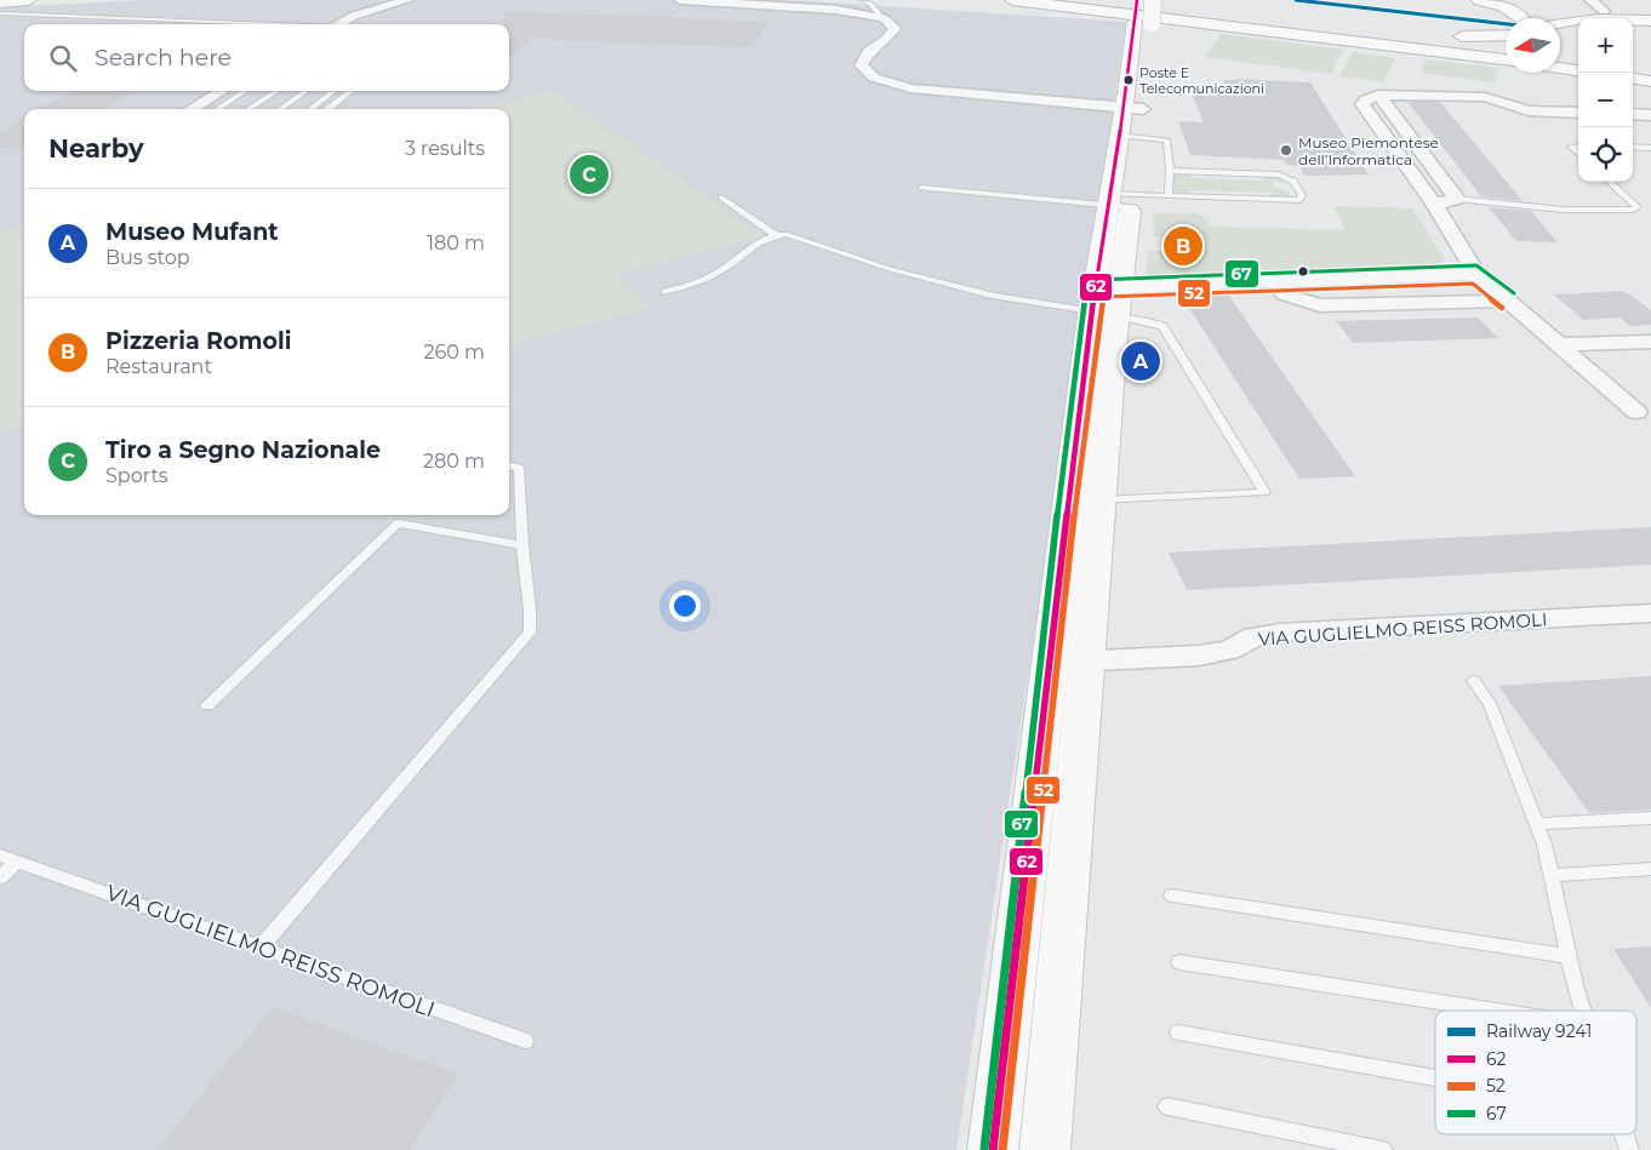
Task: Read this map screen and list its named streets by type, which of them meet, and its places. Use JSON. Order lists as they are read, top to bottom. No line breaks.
{"streets":{"street":["VIA GUGLIELMO REISS ROMOLI"]},"places":["Poste E Telecomunicazioni","Museo Piemontese dell’Informatica"],"lines":["rail line 9241","transit line 62","transit line 67","transit line 52"],"legend":["Railway 9241","62","52","67"],"north":"left","page":{"map_buttons":["+","−"],"search":"Search here","heading":["Nearby","3 results"],"pins":["C","B","A"],"list":[{"mark":"A","name":"Museo Mufant","note":"Bus stop","value":"180 m"},{"mark":"B","name":"Pizzeria Romoli","note":"Restaurant","value":"260 m"},{"mark":"C","name":"Tiro a Segno Nazionale","note":"Sports","value":"280 m"}]}}
